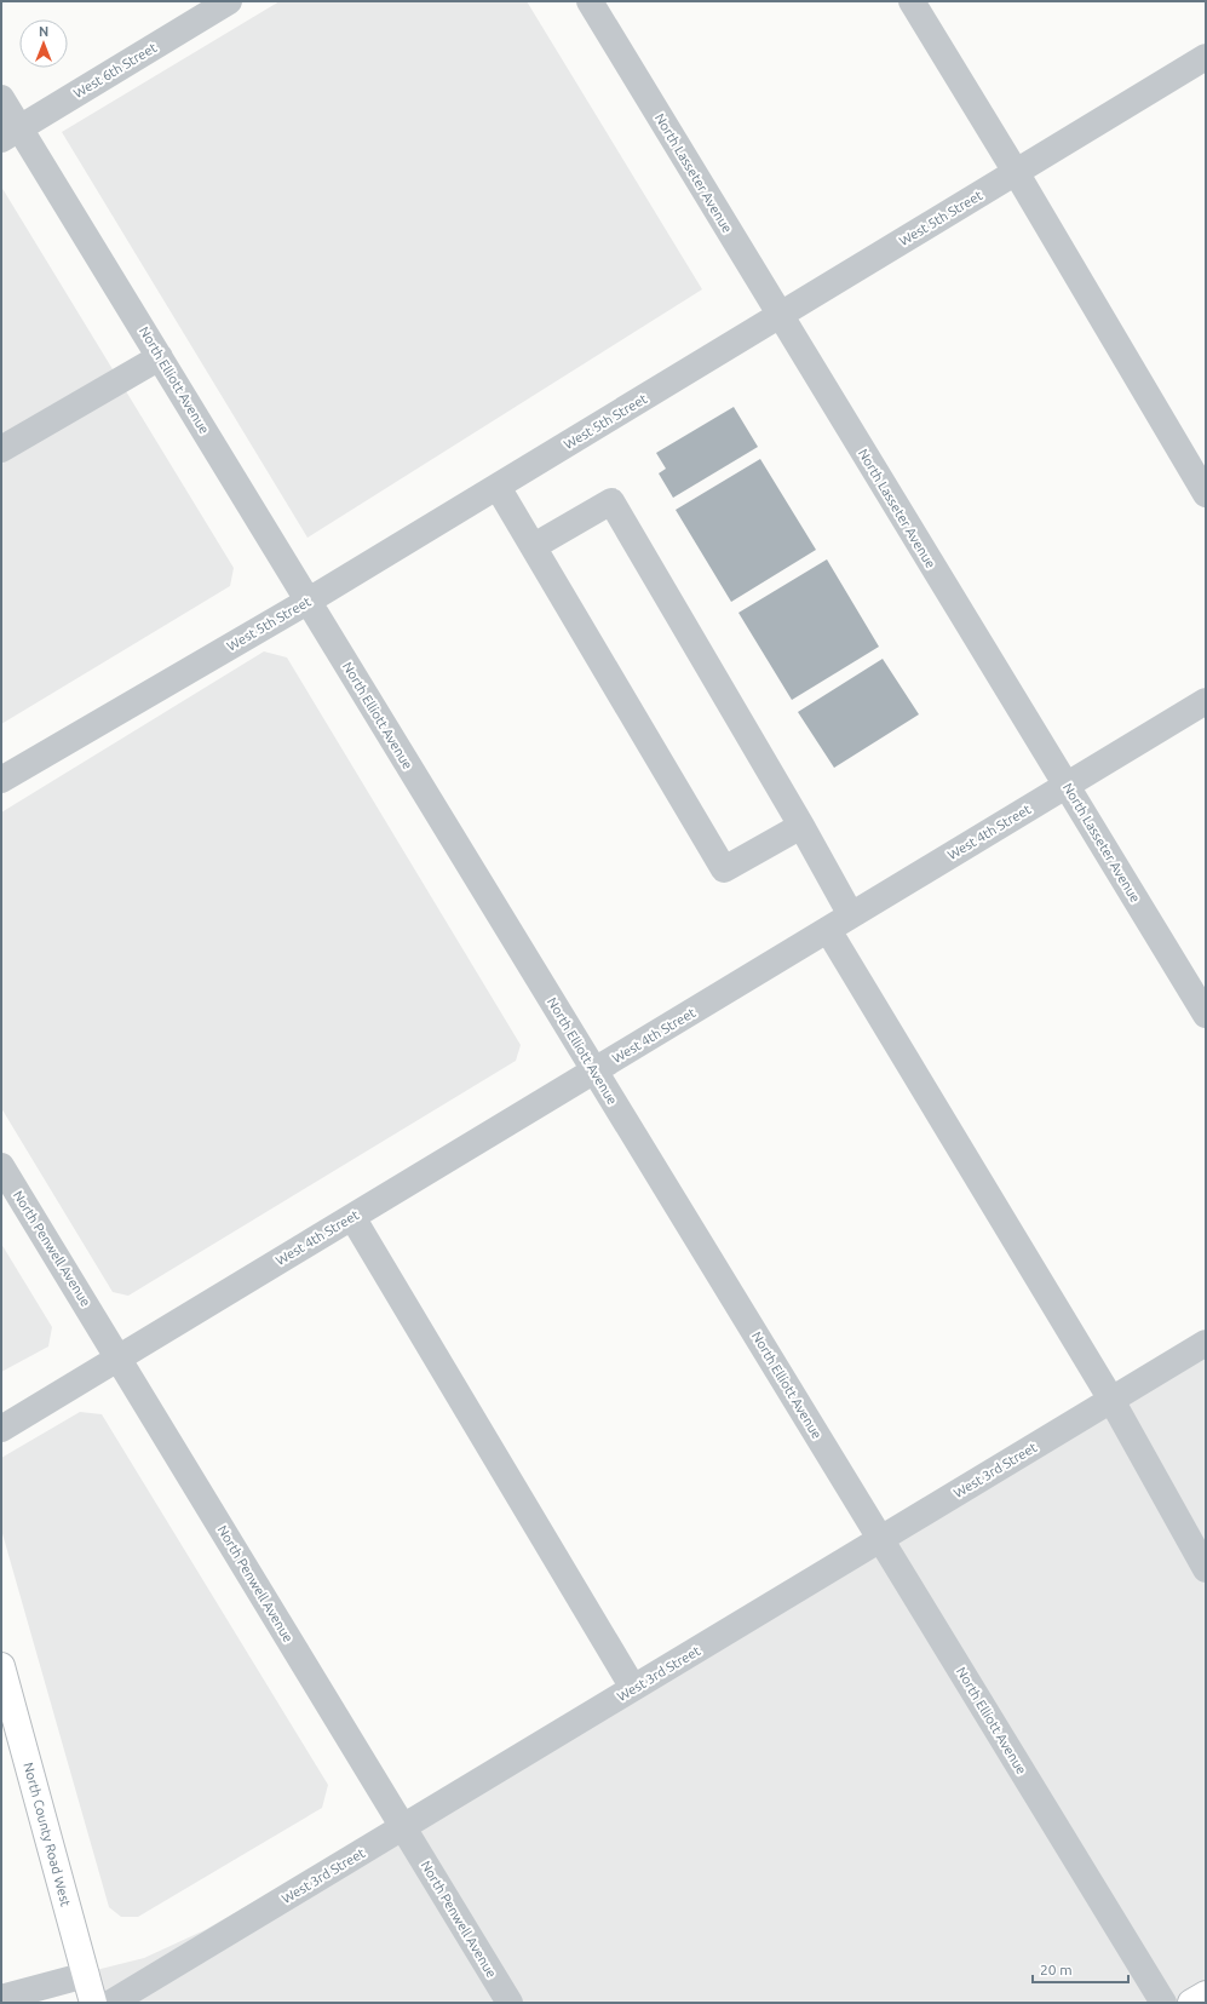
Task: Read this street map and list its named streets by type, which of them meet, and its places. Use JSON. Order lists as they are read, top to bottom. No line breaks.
{"streets":{"main road":["North County Road West"],"street":["West 6th Street","North Lasseter Avenue","West 5th Street","North Elliott Avenue","West 4th Street","North Penwell Avenue","West 3rd Street"]},"crossings":[["West 6th Street","North Elliott Avenue"],["North Lasseter Avenue","West 5th Street"],["North Lasseter Avenue","West 4th Street"],["West 5th Street","North Elliott Avenue"],["North Elliott Avenue","West 4th Street"],["North Elliott Avenue","West 3rd Street"],["West 4th Street","North Penwell Avenue"],["North Penwell Avenue","West 3rd Street"]],"scale_bar":"20 m","north":"top"}
